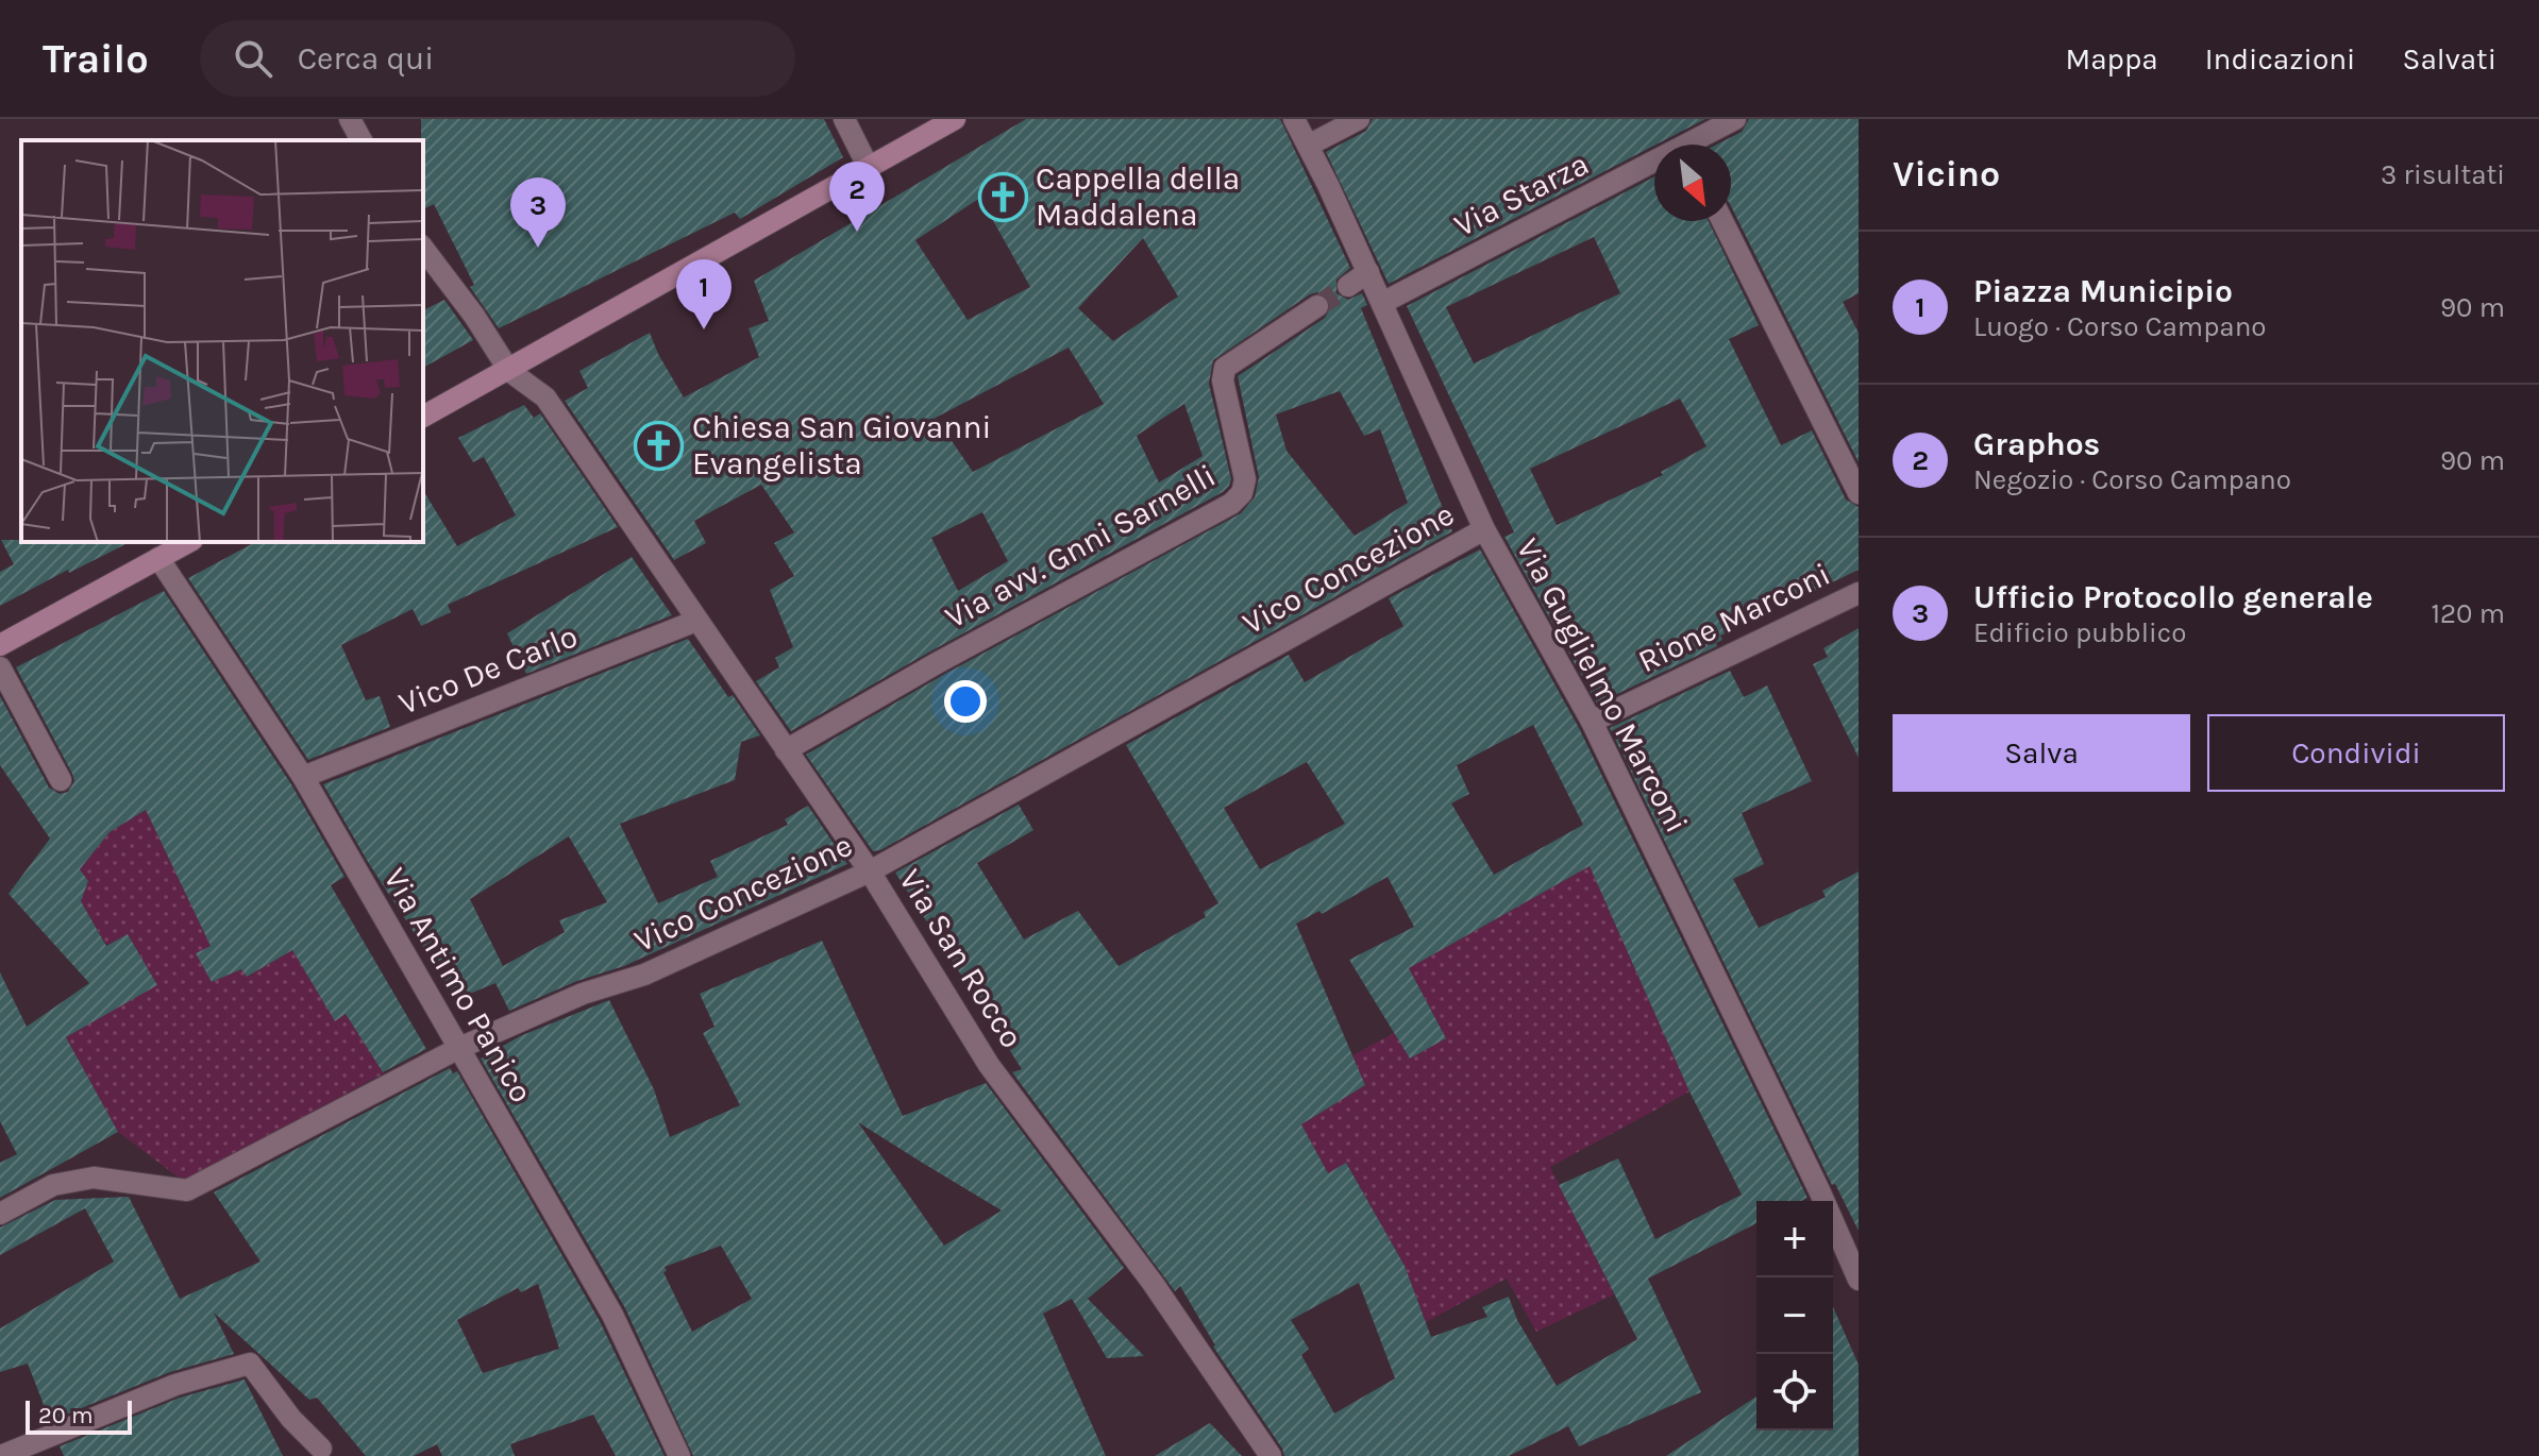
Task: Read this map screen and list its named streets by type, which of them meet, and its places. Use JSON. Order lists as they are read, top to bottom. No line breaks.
{"streets":{"street":["Via Starza","Via avv. Gnni Sarnelli","Vico Concezione","Rione Marconi","Vico De Carlo","Via Guglielmo Marconi","Via San Rocco","Via Antimo Panico"]},"crossings":[["Via Starza","Via Guglielmo Marconi"],["Via avv. Gnni Sarnelli","Via San Rocco"],["Vico Concezione","Via Guglielmo Marconi"],["Vico Concezione","Via San Rocco"],["Vico Concezione","Via Antimo Panico"],["Rione Marconi","Via Guglielmo Marconi"],["Vico De Carlo","Via San Rocco"],["Vico De Carlo","Via Antimo Panico"]],"places":{"church":["Cappella della Maddalena","Chiesa San Giovanni Evangelista"]},"scale_bar":"20 m","north":"bottom right","page":{"header":"Trailo","search":"Cerca qui","nav":["Mappa","Indicazioni","Salvati"],"heading":["Vicino","3 risultati"],"pins":["2","3","1"],"list":[{"mark":"1","name":"Piazza Municipio","note":"Luogo · Corso Campano","value":"90 m"},{"mark":"2","name":"Graphos","note":"Negozio · Corso Campano","value":"90 m"},{"mark":"3","name":"Ufficio Protocollo generale","note":"Edificio pubblico","value":"120 m"}],"buttons":["Salva","Condividi"],"map_buttons":["+","−"],"scale":"20 m"}}
